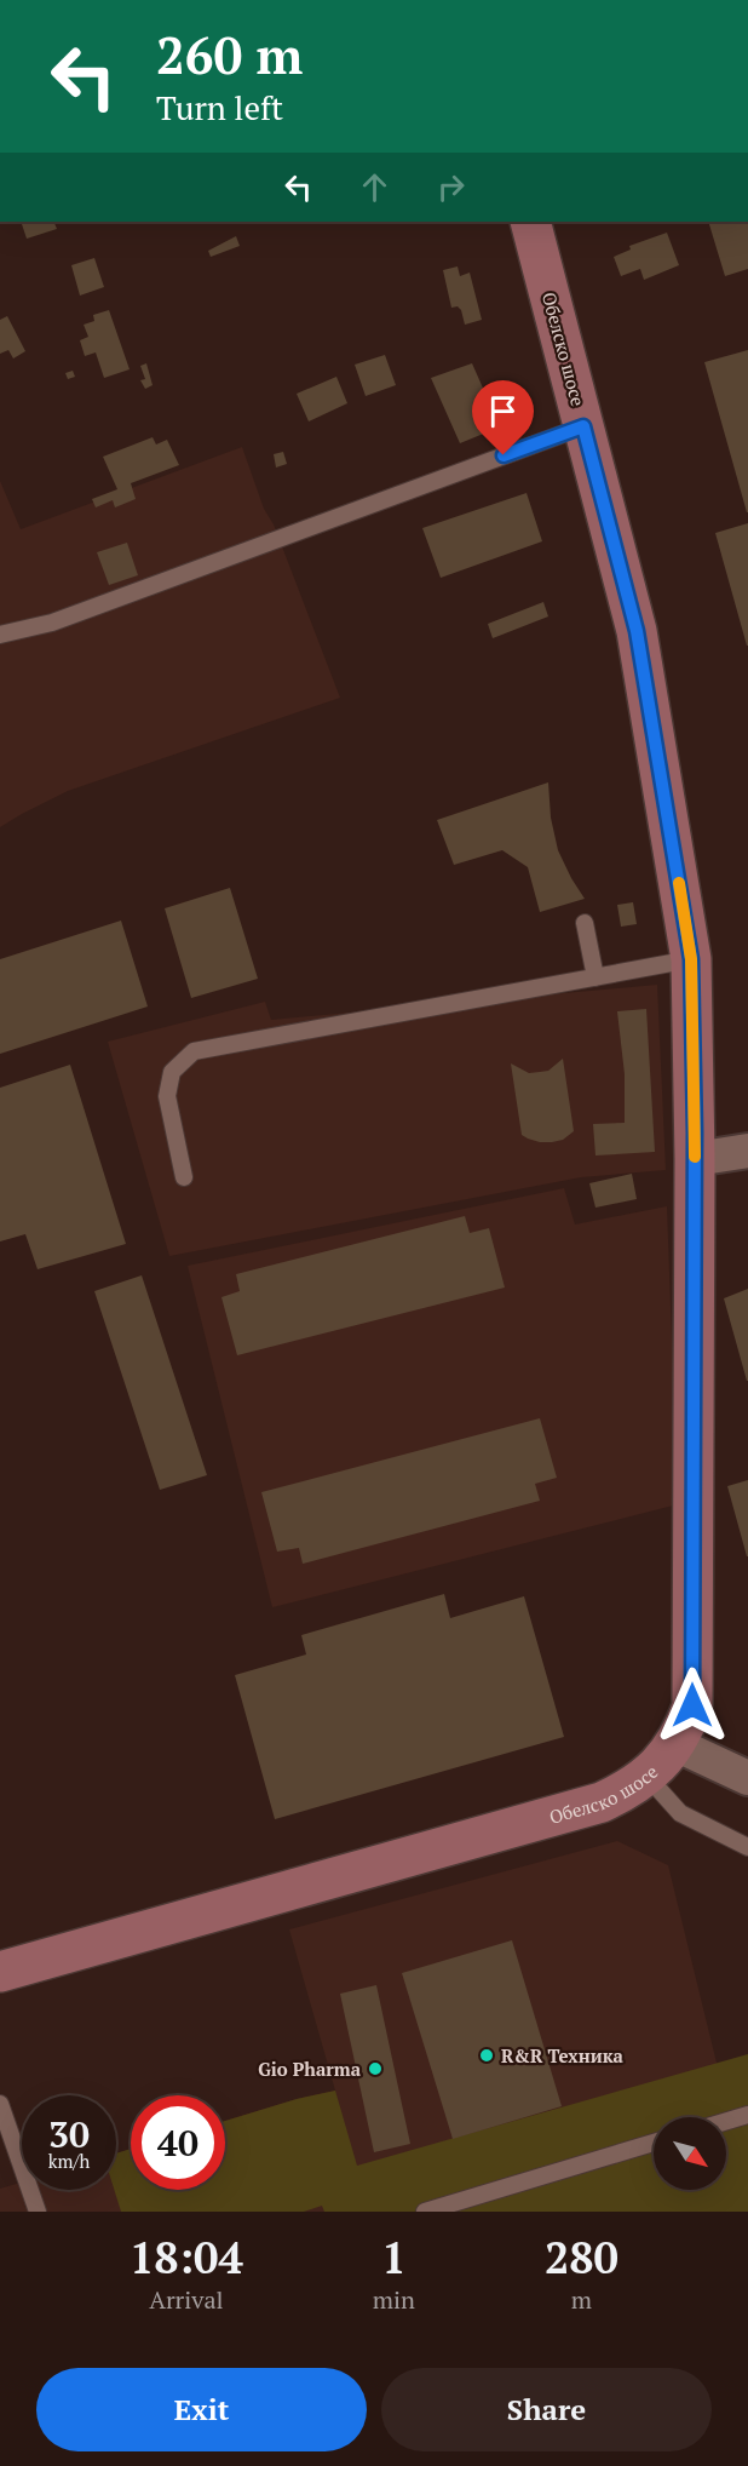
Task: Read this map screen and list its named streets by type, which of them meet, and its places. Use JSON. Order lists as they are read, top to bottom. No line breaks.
{"streets":{"street":["Обелско шосе"]},"places":["R&R Техника","Gio Pharma"],"north":"bottom right","page":{"turn":["260 m","Turn left"],"speed":"30 km/h","limit":"40","eta":["18:04","Arrival","1","min","280","m"],"buttons":["Exit","Share"]}}
